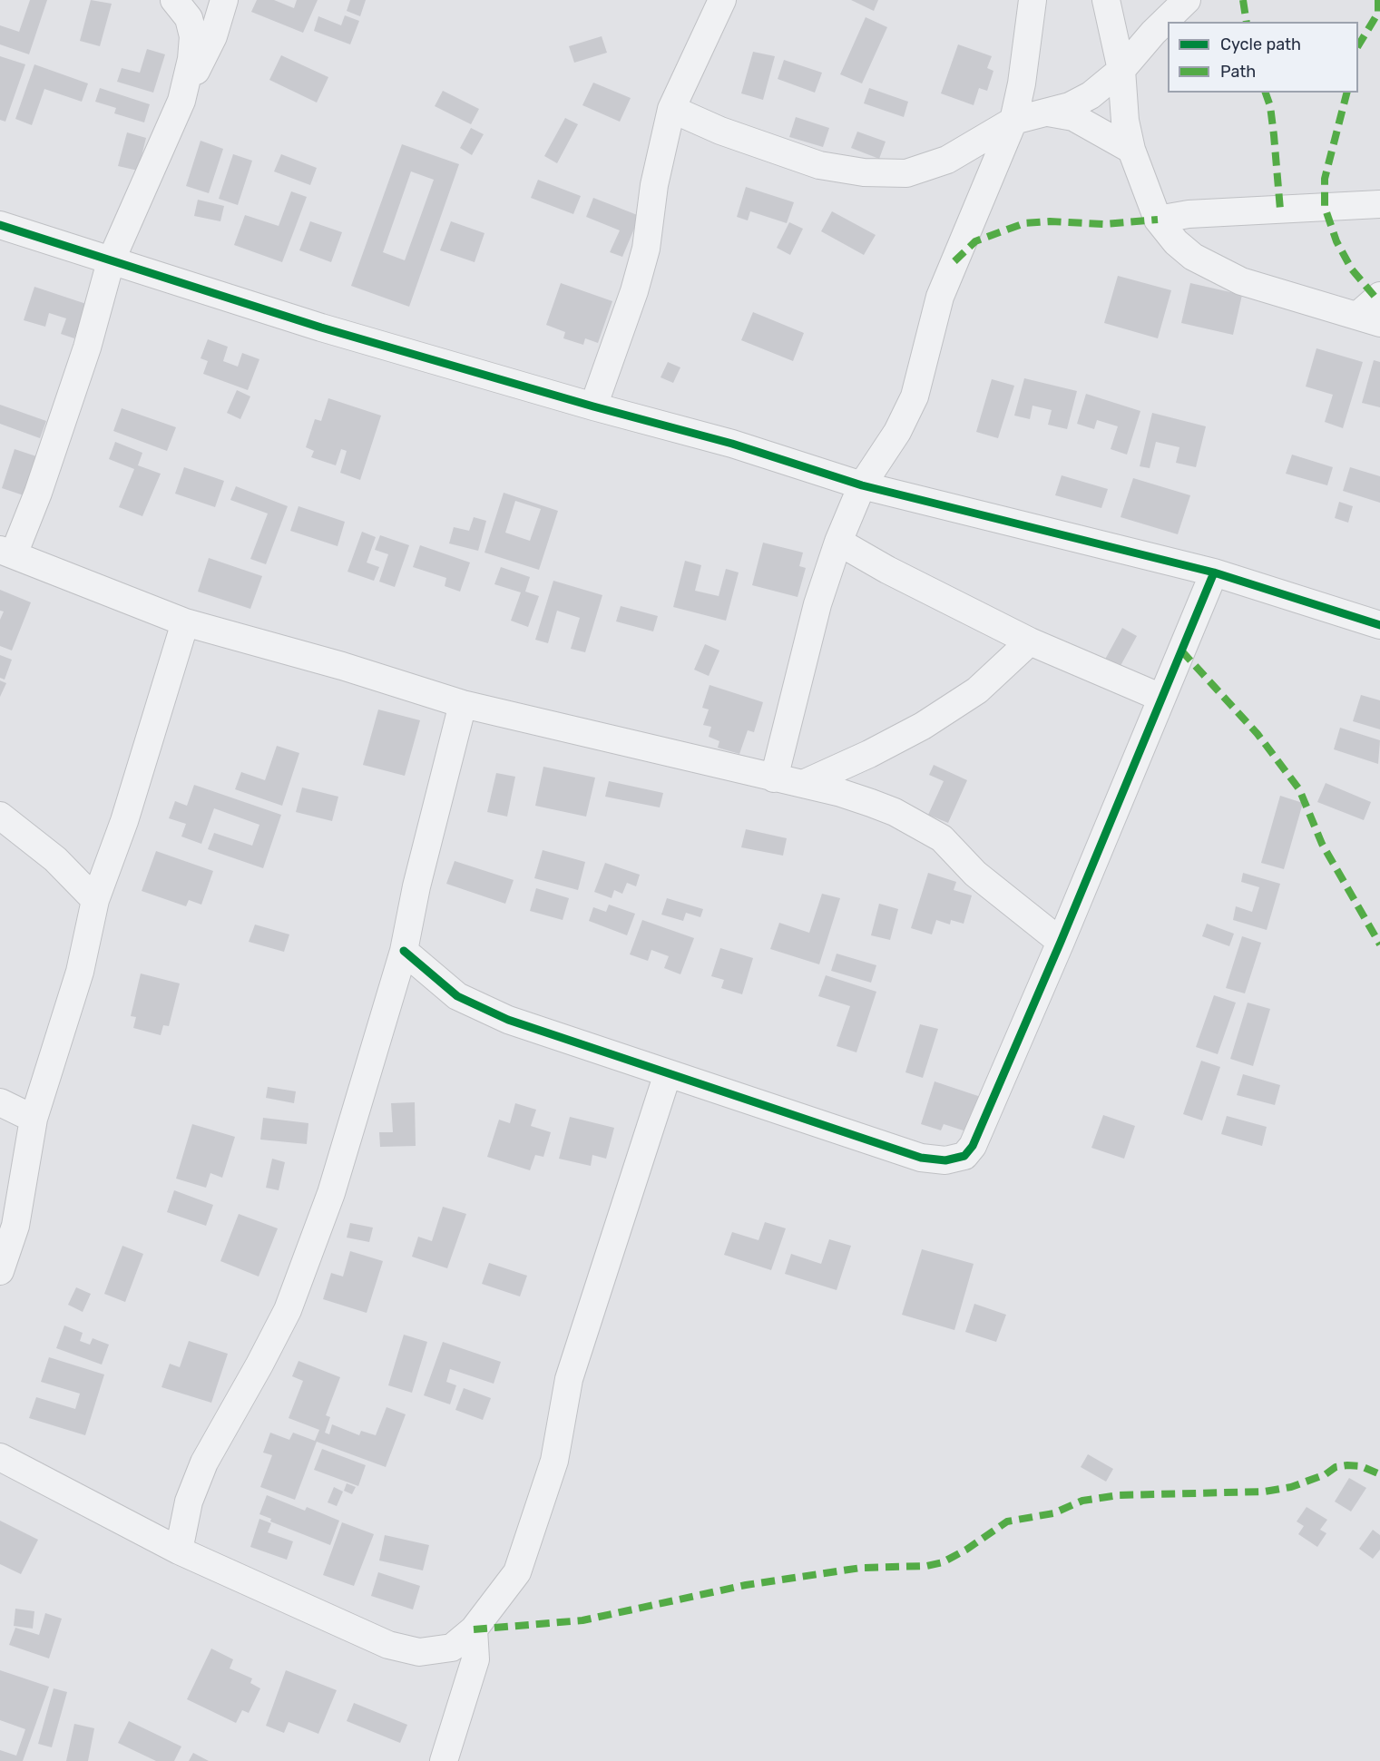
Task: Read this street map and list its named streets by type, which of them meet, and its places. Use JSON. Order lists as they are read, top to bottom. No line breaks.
{"legend":["Cycle path","Path"]}
